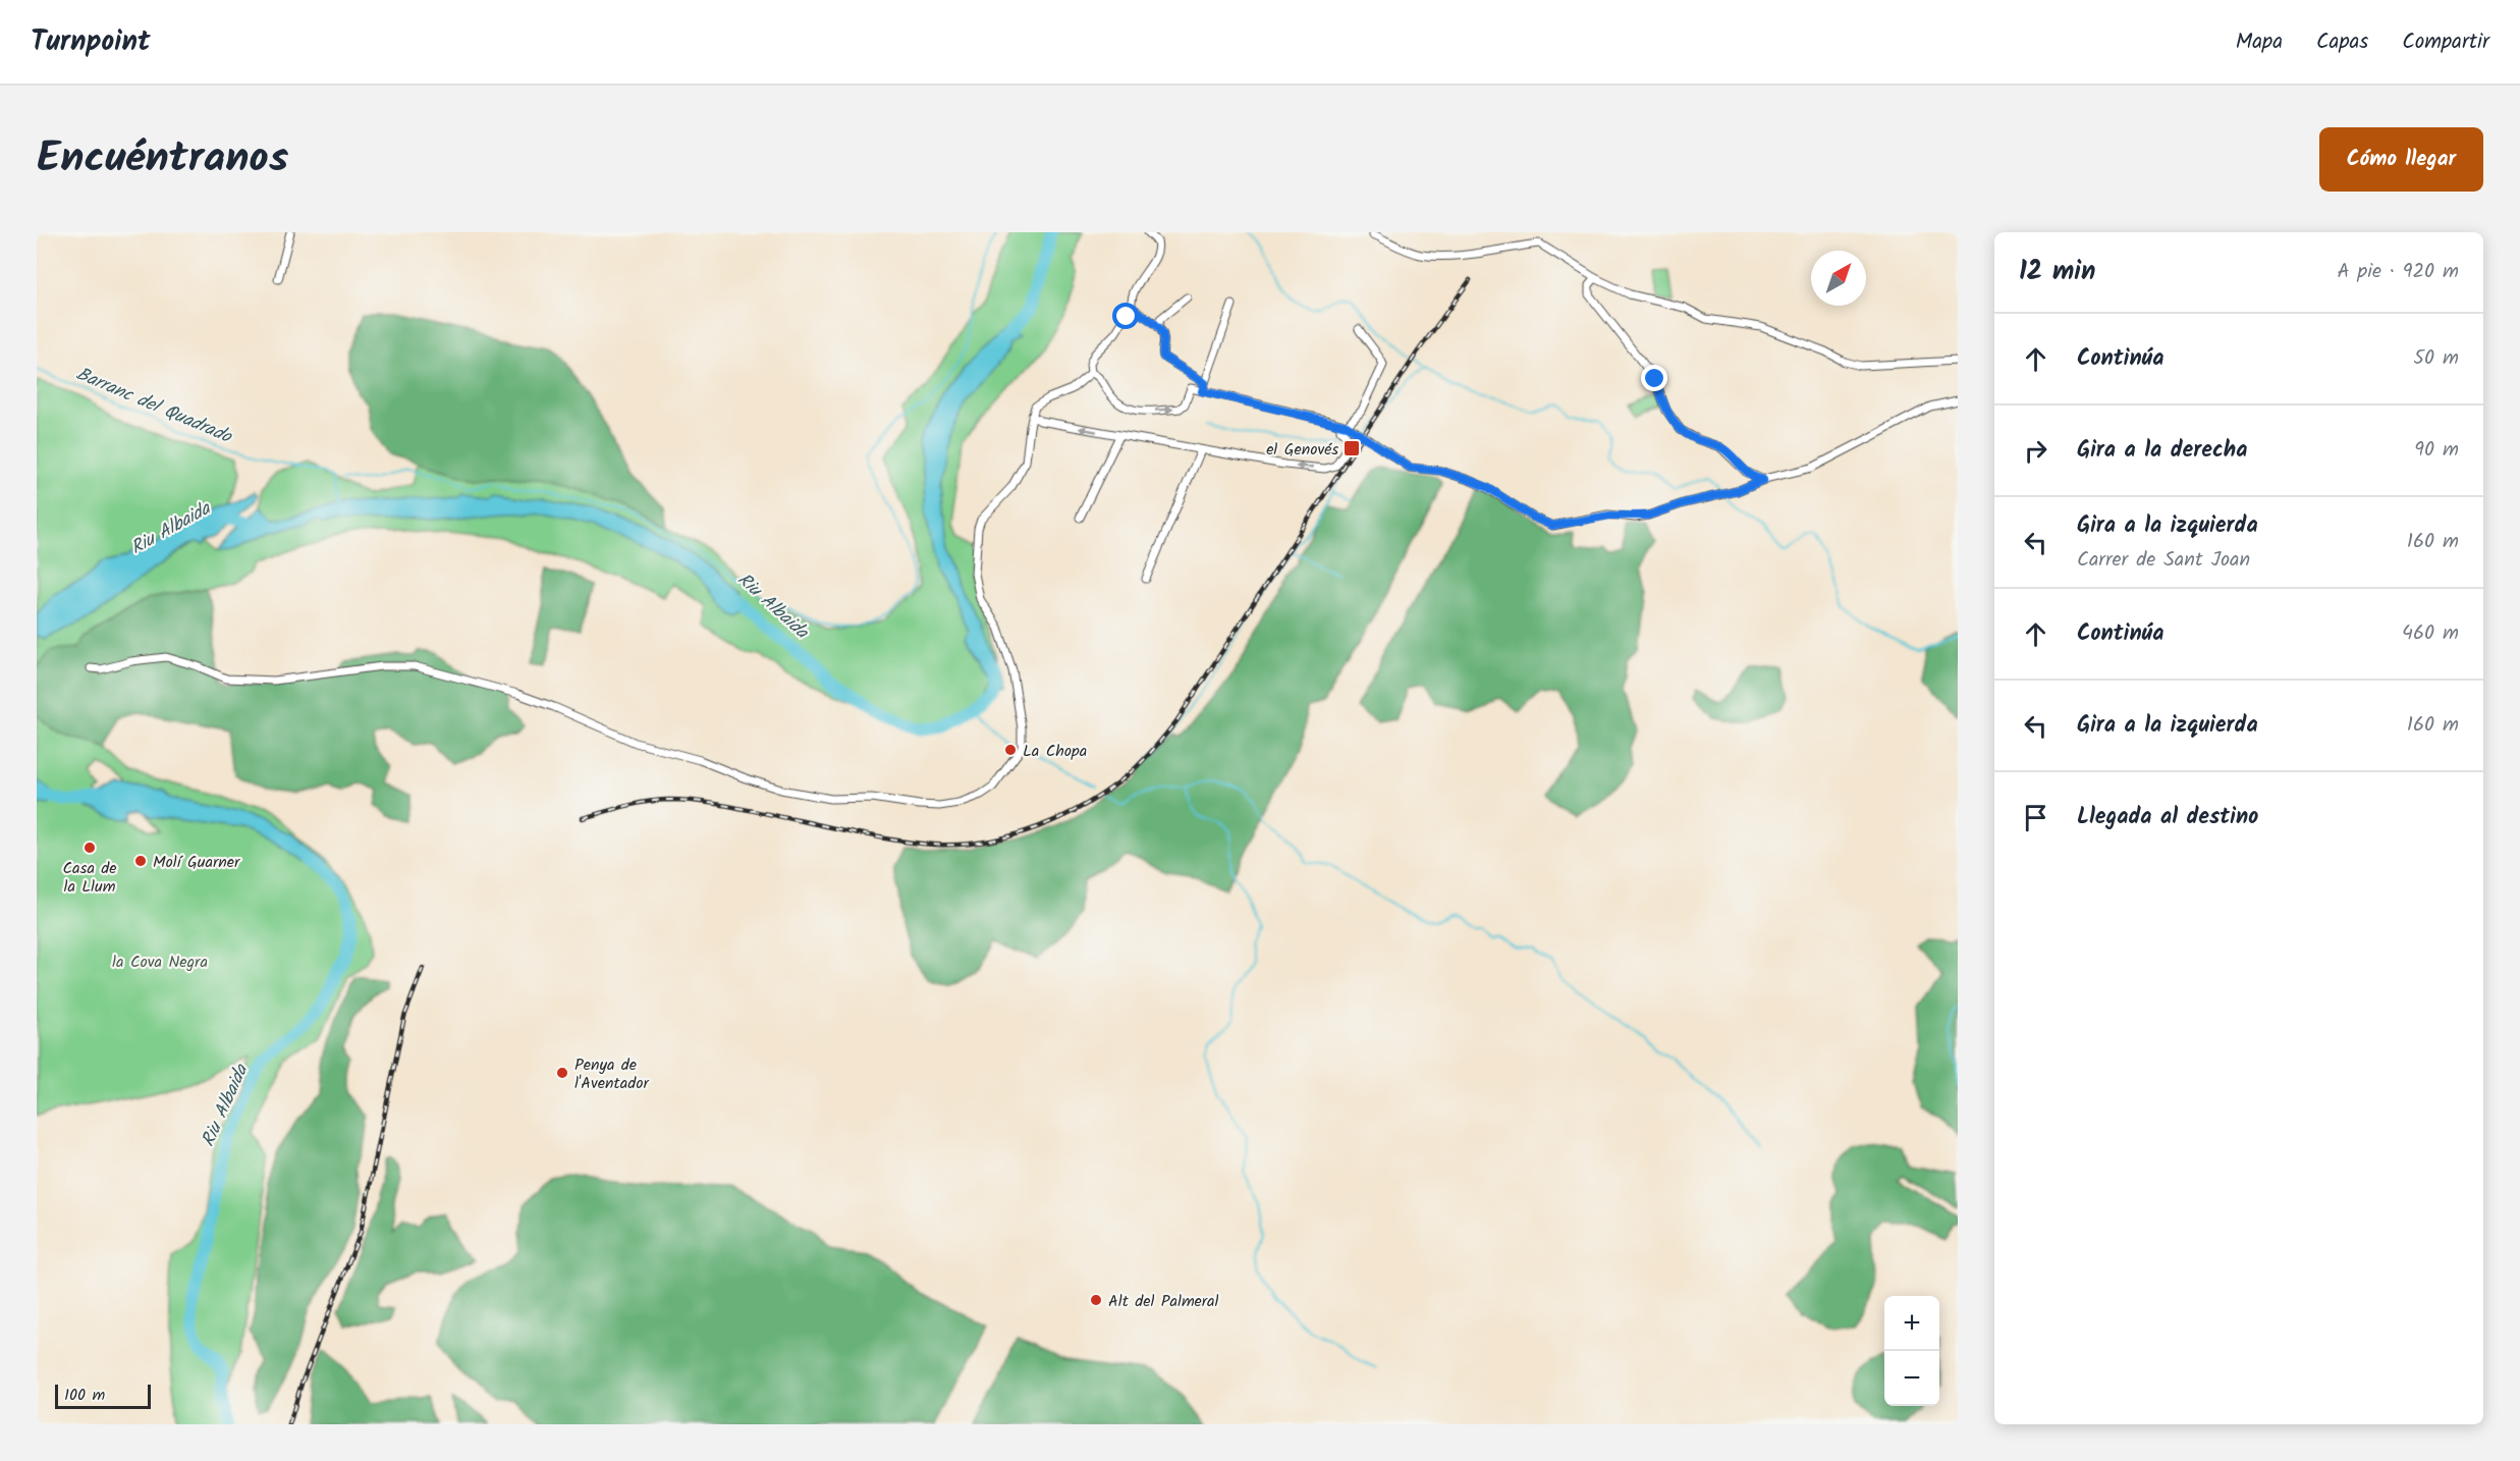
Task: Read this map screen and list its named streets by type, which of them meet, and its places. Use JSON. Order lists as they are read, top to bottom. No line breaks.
{"water":["Barranc del Quadrado","Riu Albaida"],"parks":["la Cova Negra"],"places":{"transit":["el Genovés"],"other":["La Chopa","Casa de la Llum","Molí Guarner","Penya de l'Aventador","Alt del Palmeral"]},"scale_bar":"100 m","north":"top right","page":{"header":"Turnpoint","nav":["Mapa","Capas","Compartir"],"title":"Encuéntranos","buttons":"Cómo llegar","heading":["12 min","A pie · 920 m"],"list":[["Continúa","50 m"],["Gira a la derecha","90 m"],["Gira a la izquierda","Carrer de Sant Joan","160 m"],["Continúa","460 m"],["Gira a la izquierda","160 m"],"Llegada al destino"],"map_buttons":["+","−"],"scale":"100 m"}}
